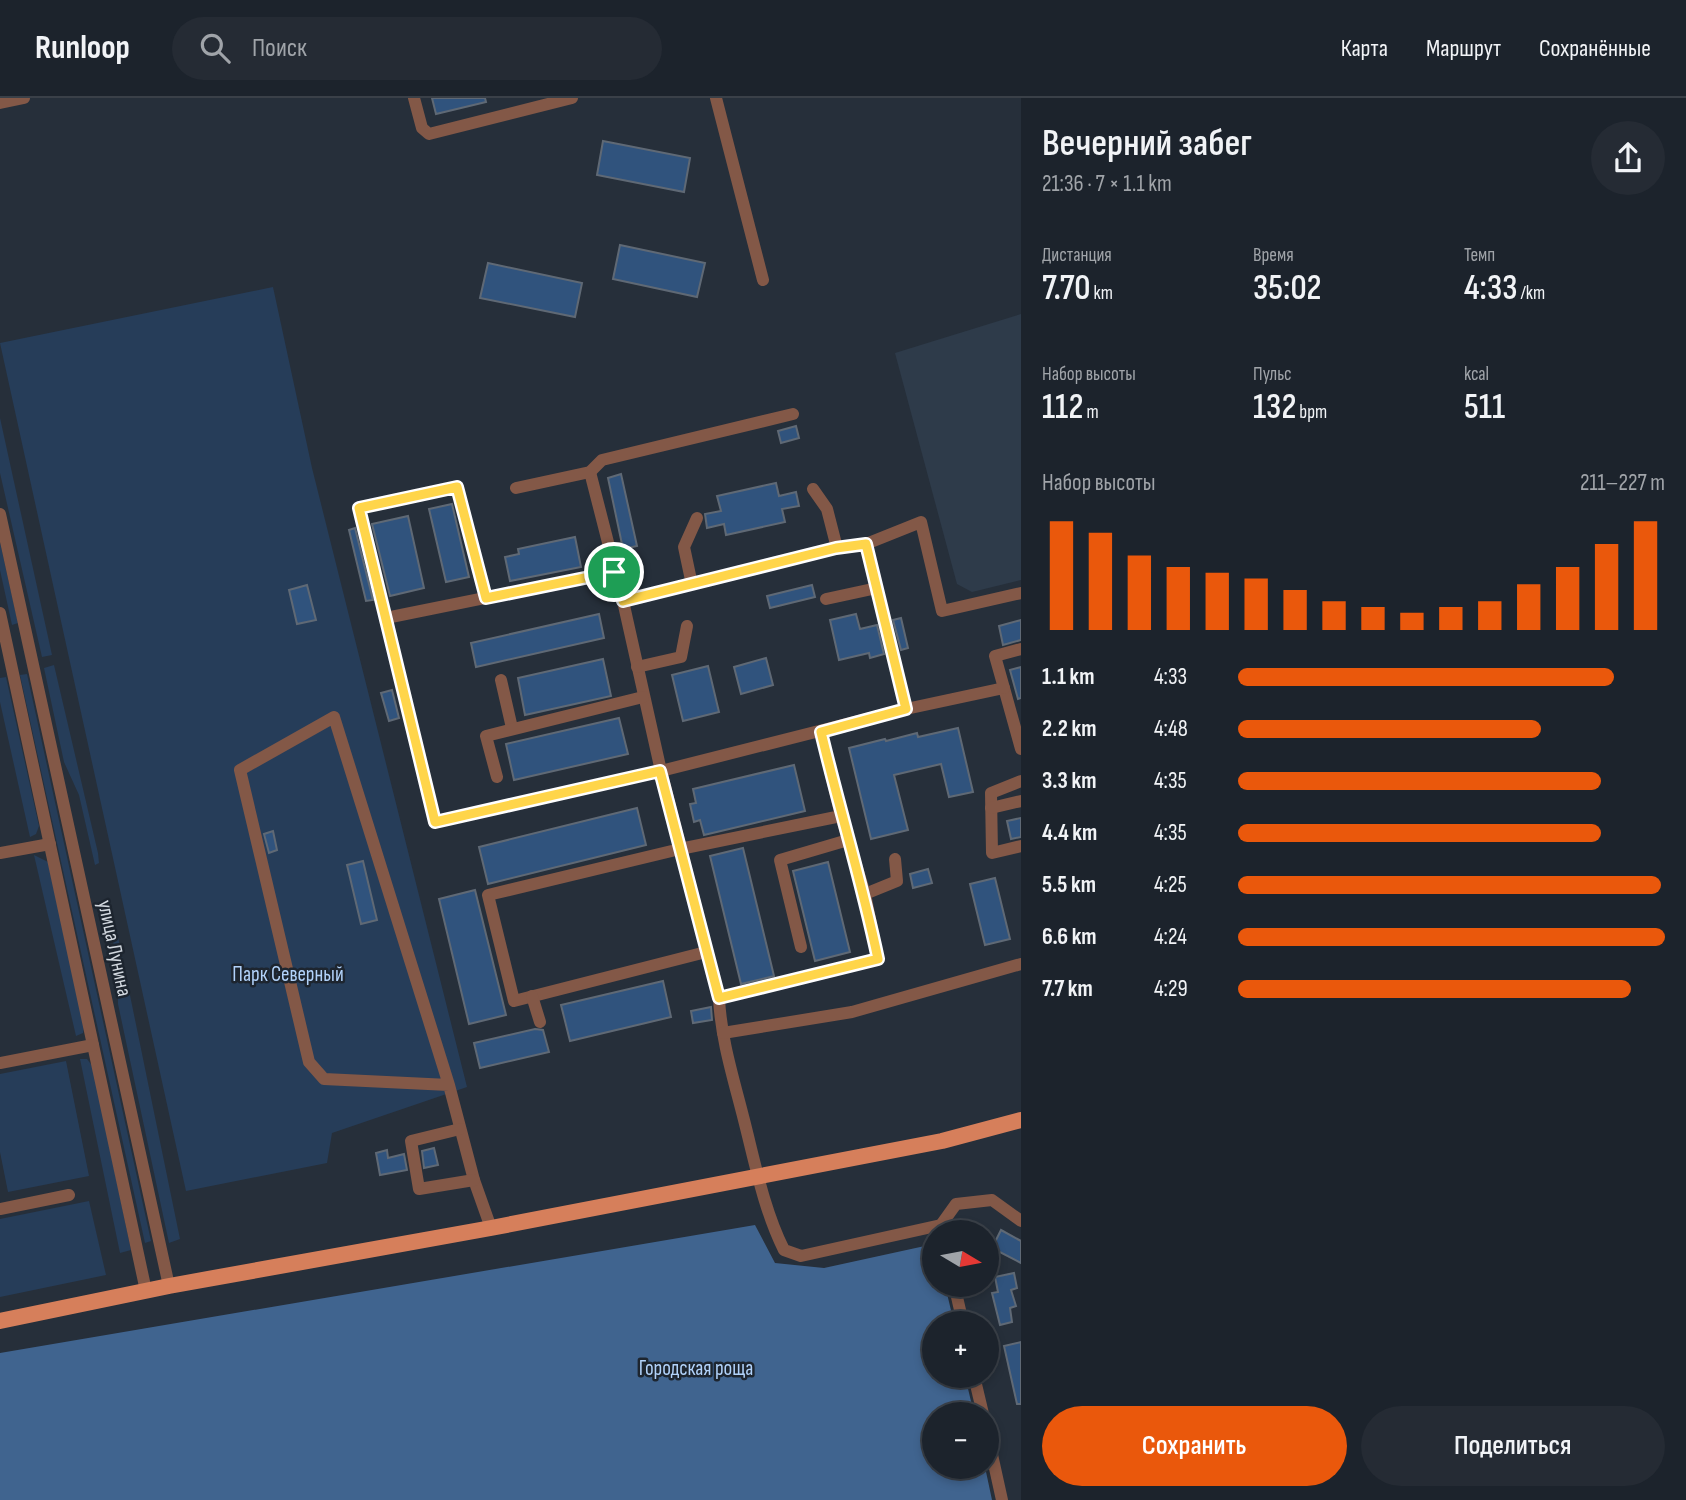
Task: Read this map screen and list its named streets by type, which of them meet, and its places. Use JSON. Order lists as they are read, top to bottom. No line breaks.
{"streets":{"street":["улица Лунина"]},"parks":["Парк Северный","Городская роща"],"north":"right","page":{"header":"Runloop","search":"Поиск","nav":["Карта","Маршрут","Сохранённые"],"heading":["Вечерний забег","21:36 · 7 × 1.1 km"],"stats":[["Дистанция","7.70 km"],["Время","35:02"],["Темп","4:33 /km"],["Набор высоты","112 m"],["Пульс","132 bpm"],["kcal","511"]],"chart":["Набор высоты","211–227 m"],"list":[{"name":"1.1 km","note":"4:33"},{"name":"2.2 km","note":"4:48"},{"name":"3.3 km","note":"4:35"},{"name":"4.4 km","note":"4:35"},{"name":"5.5 km","note":"4:25"},{"name":"6.6 km","note":"4:24"},{"name":"7.7 km","note":"4:29"}],"map_buttons":["+","−"],"buttons":["Сохранить","Поделиться"]}}
